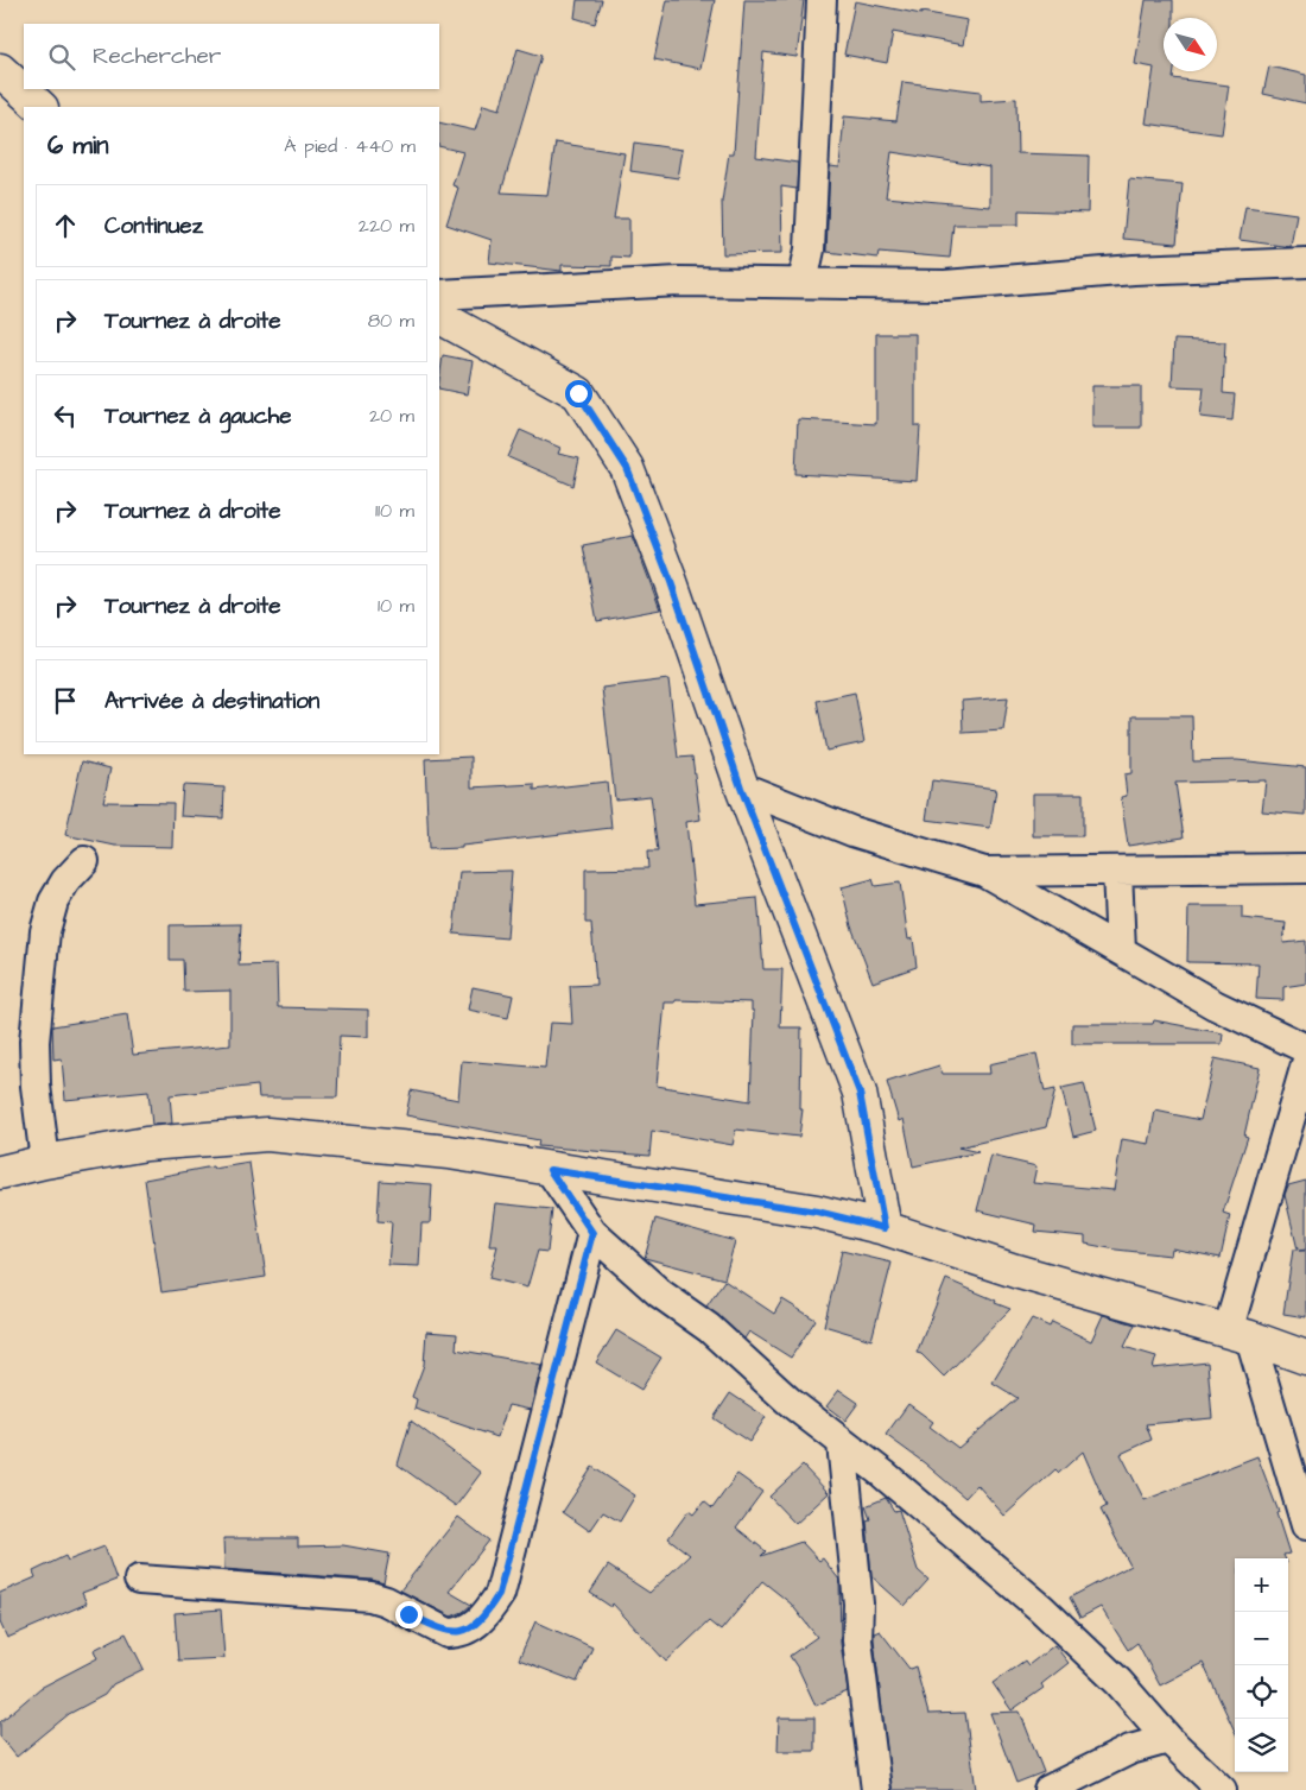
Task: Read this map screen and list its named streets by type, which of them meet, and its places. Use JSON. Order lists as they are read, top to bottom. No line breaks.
{"north":"bottom right","page":{"search":"Rechercher","heading":["6 min","À pied · 440 m"],"list":[["Continuez","220 m"],["Tournez à droite","80 m"],["Tournez à gauche","20 m"],["Tournez à droite","110 m"],["Tournez à droite","10 m"],"Arrivée à destination"],"map_buttons":["+","−"]}}
